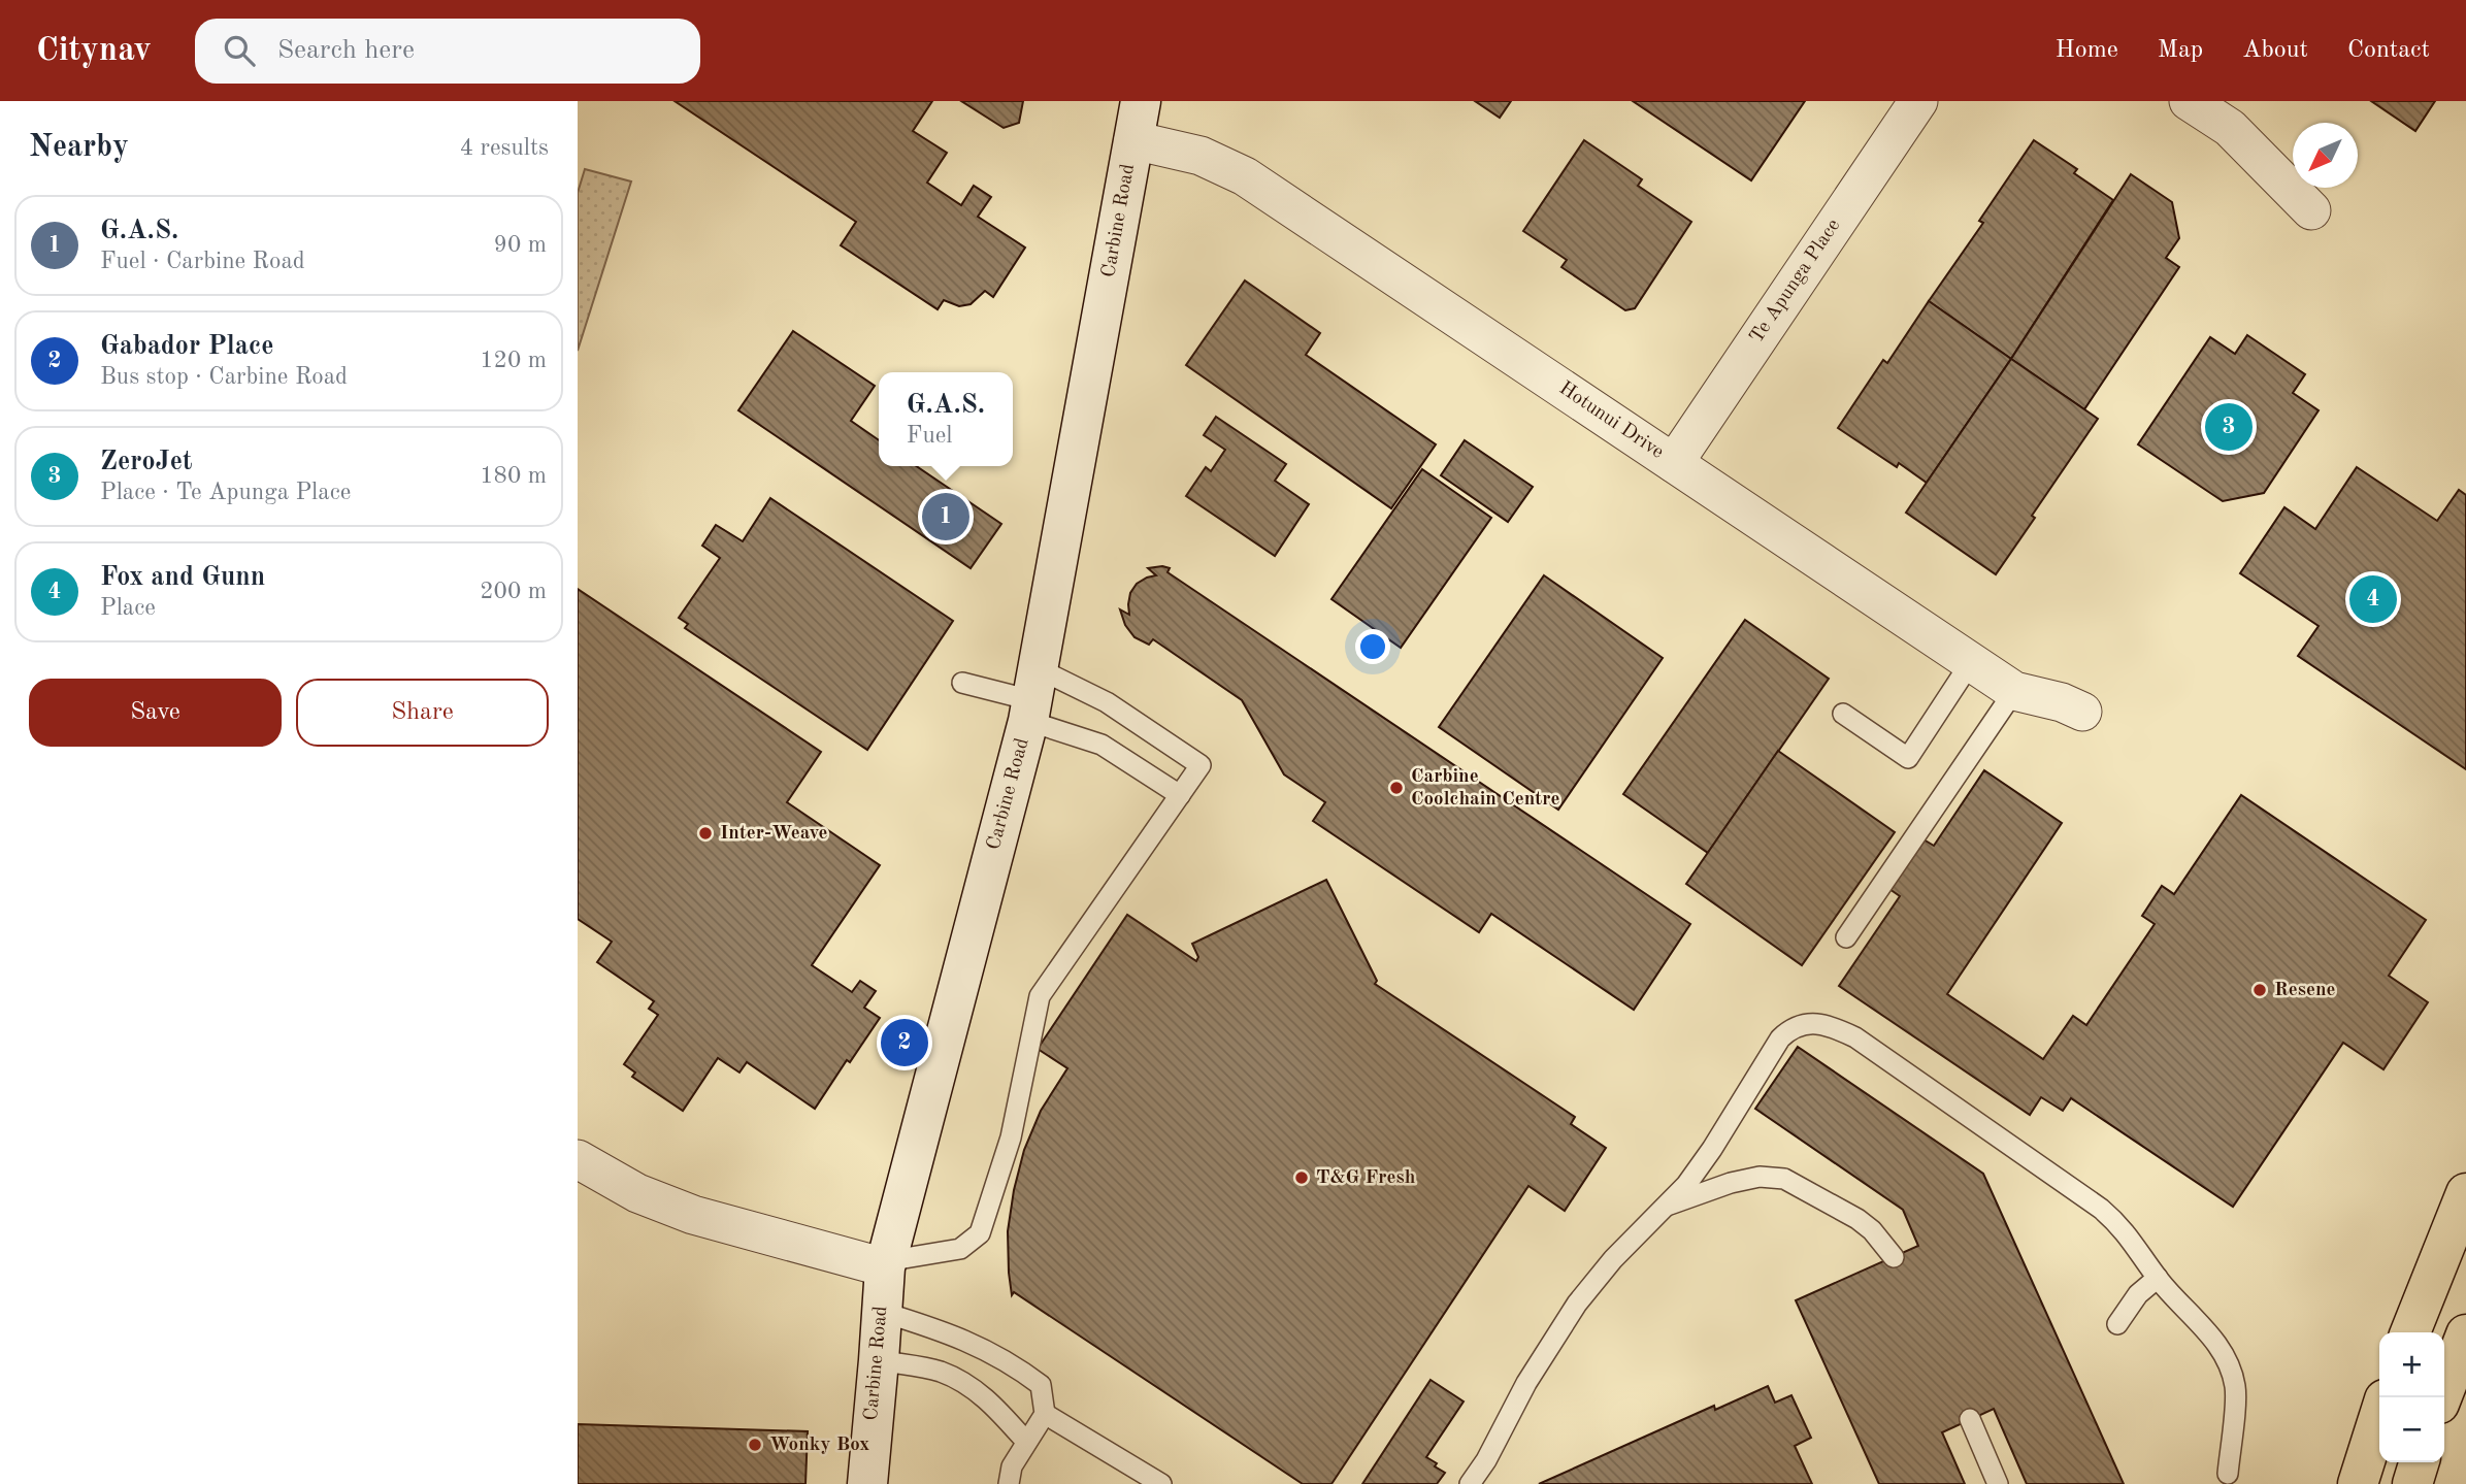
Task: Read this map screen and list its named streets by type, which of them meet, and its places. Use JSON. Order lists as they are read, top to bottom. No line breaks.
{"streets":{"main road":["Carbine Road"],"street":["Te Apunga Place","Hotunui Drive"]},"crossings":[["Carbine Road","Hotunui Drive"],["Te Apunga Place","Hotunui Drive"]],"places":["Carbine Coolchain Centre","Inter-Weave","Resene","T&G Fresh","Wonky Box"],"north":"bottom left","page":{"header":"Citynav","search":"Search here","nav":["Home","Map","About","Contact"],"heading":["Nearby","4 results"],"list":[{"mark":"1","name":"G.A.S.","note":"Fuel · Carbine Road","value":"90 m"},{"mark":"2","name":"Gabador Place","note":"Bus stop · Carbine Road","value":"120 m"},{"mark":"3","name":"ZeroJet","note":"Place · Te Apunga Place","value":"180 m"},{"mark":"4","name":"Fox and Gunn","note":"Place","value":"200 m"}],"popup":["G.A.S.","Fuel"],"pins":["3","1","4","2"],"buttons":["Save","Share"],"map_buttons":["+","−"]}}
